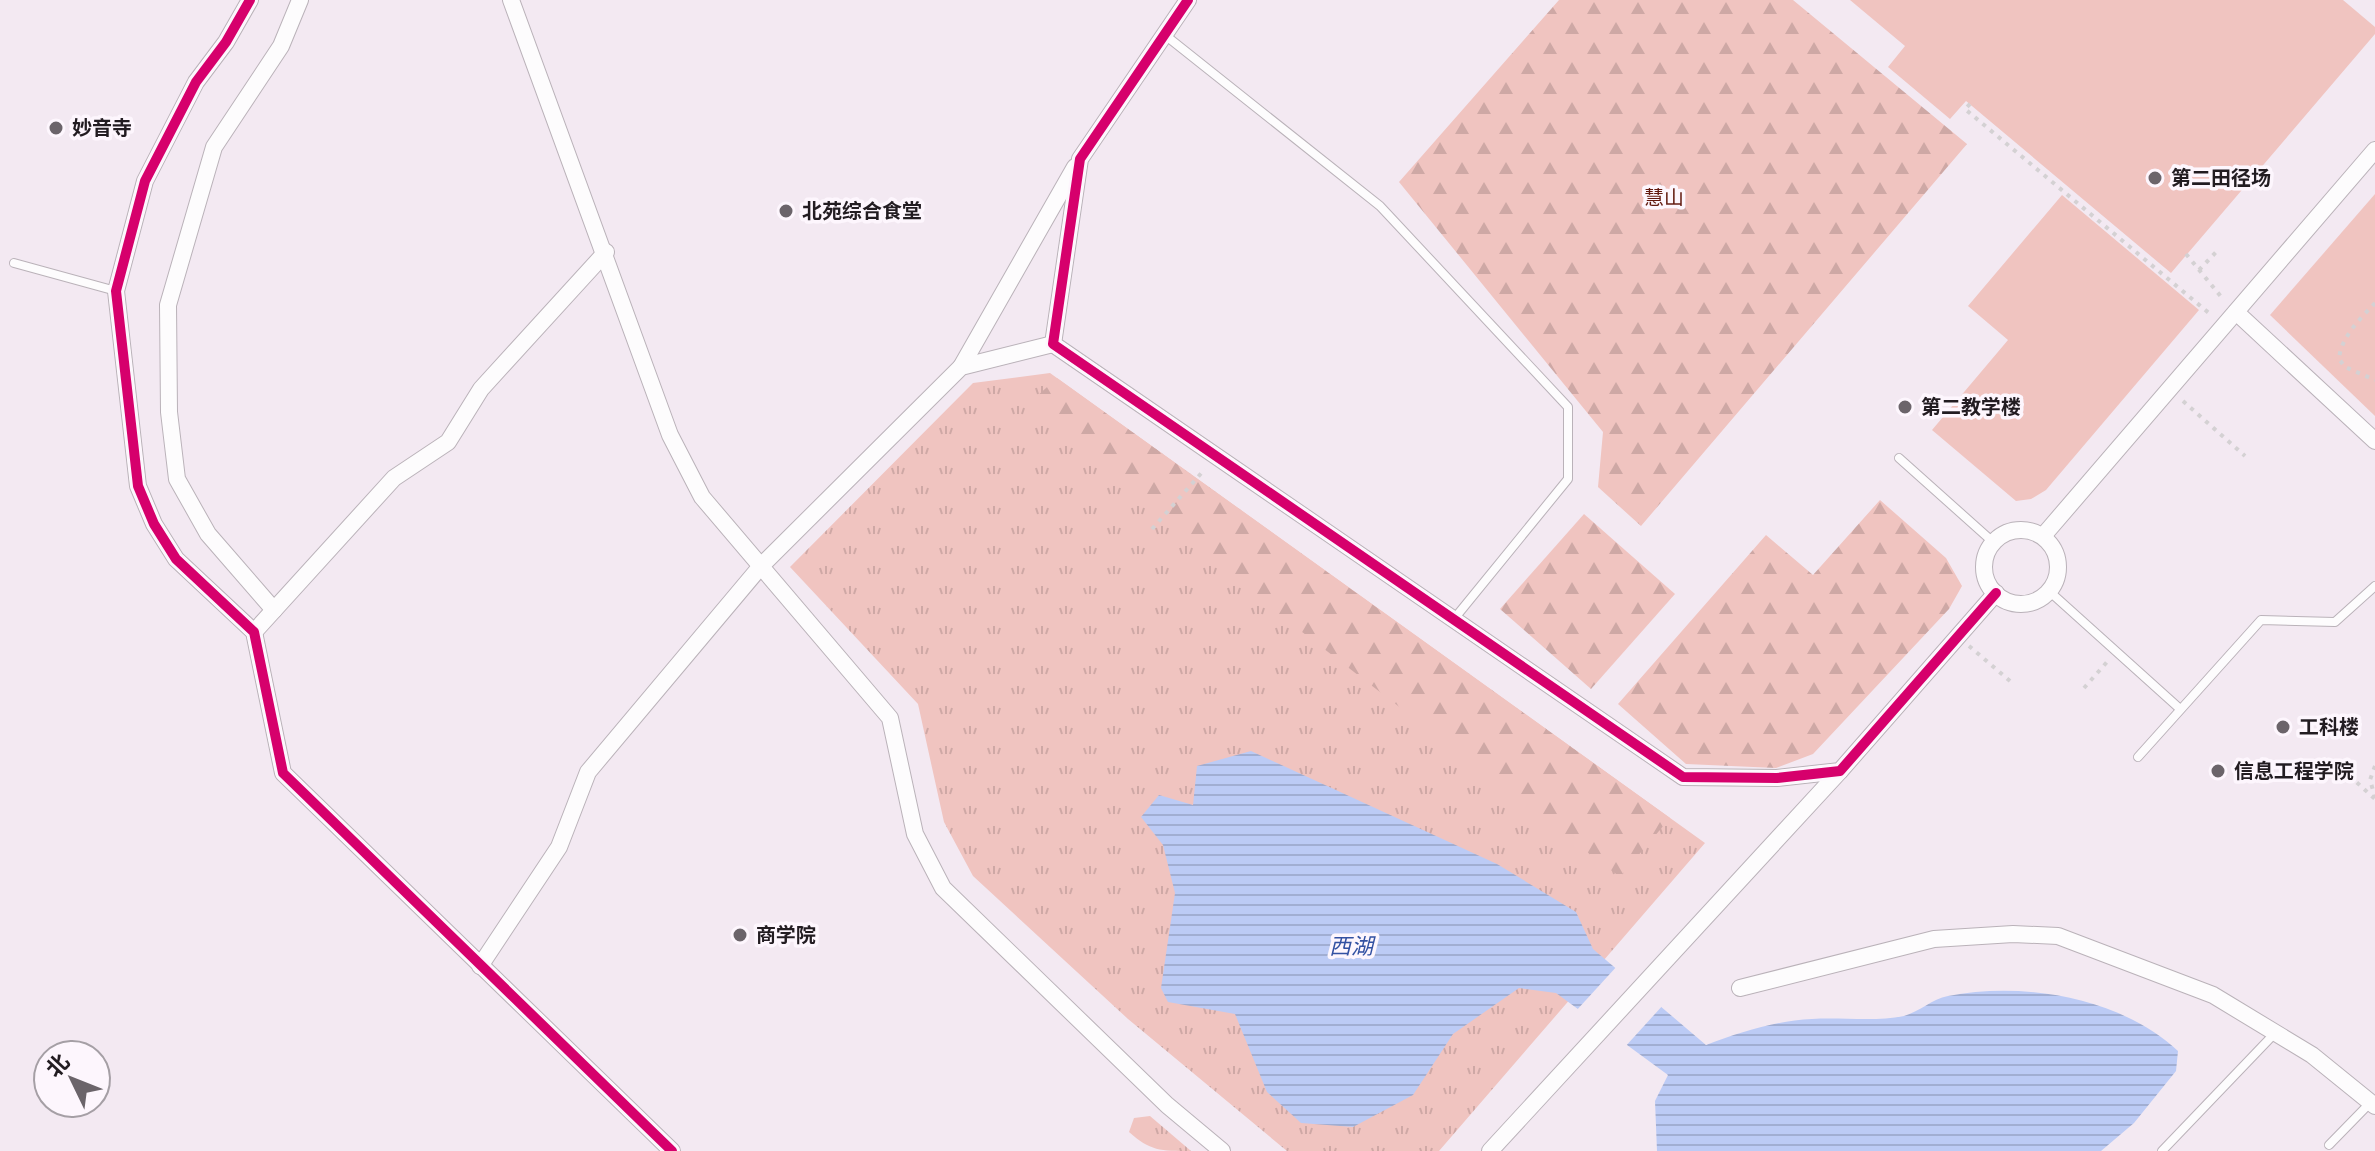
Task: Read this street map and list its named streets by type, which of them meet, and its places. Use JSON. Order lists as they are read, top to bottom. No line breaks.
{"water":["西湖"],"parks":["慧山"],"places":["妙音寺","第二田径场","北苑综合食堂","第二教学楼","工科楼","信息工程学院","商学院"],"north":"top left"}
